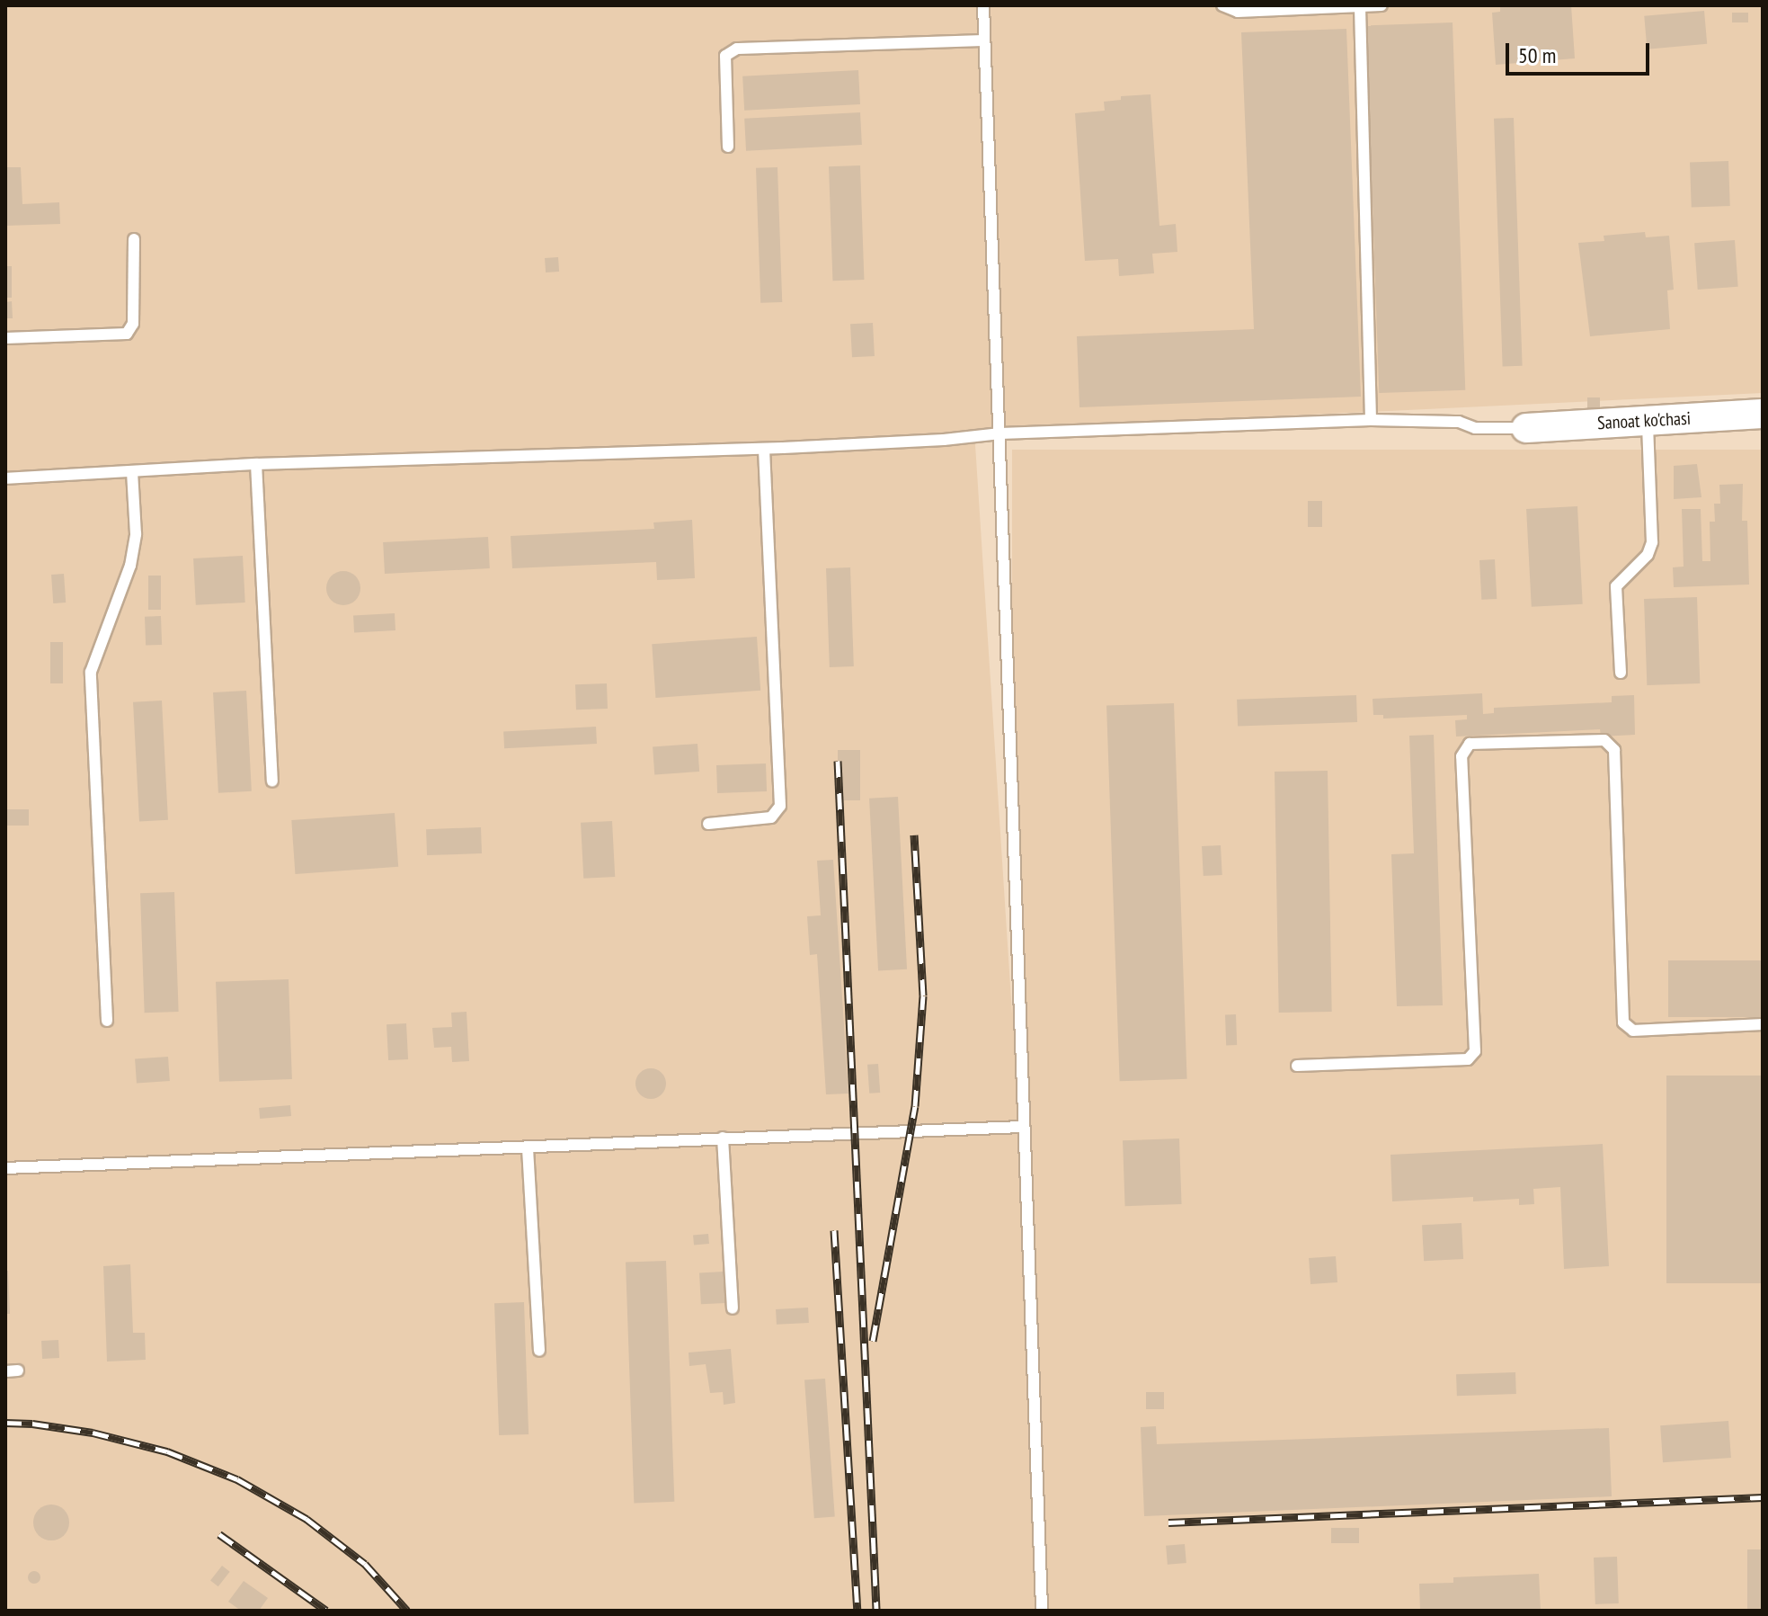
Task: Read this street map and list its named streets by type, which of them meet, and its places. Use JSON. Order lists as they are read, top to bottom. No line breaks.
{"streets":{"street":["Sanoat ko'chasi"]},"scale_bar":"50 m"}
